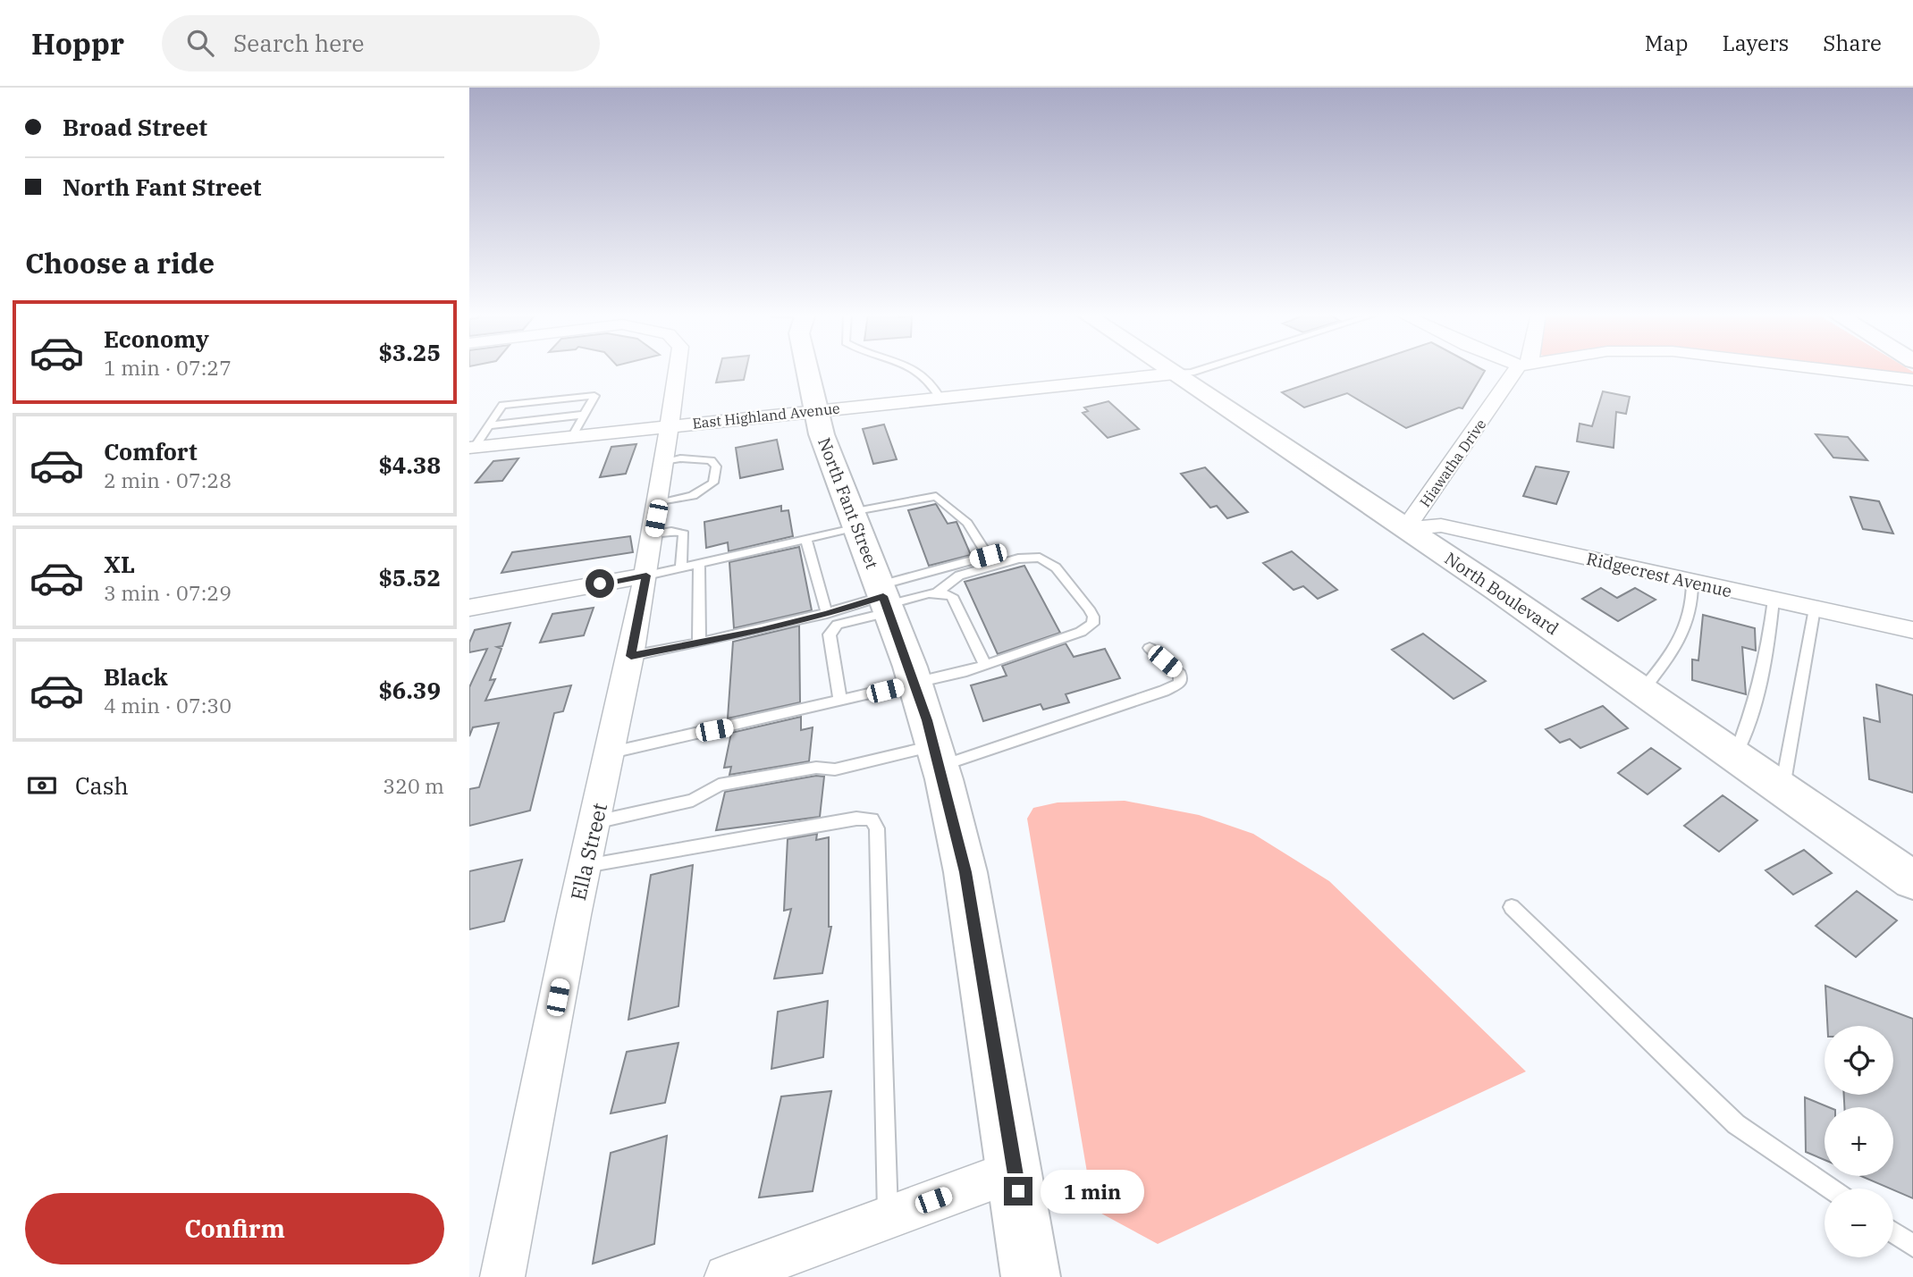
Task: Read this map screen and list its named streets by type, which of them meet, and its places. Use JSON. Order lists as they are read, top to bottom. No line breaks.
{"streets":{"main road":["North Fant Street","North Boulevard"],"street":["East Highland Avenue","Hiawatha Drive","Ridgecrest Avenue","Ella Street"]},"crossings":[["East Highland Avenue","North Fant Street"],["East Highland Avenue","North Boulevard"],["East Highland Avenue","Ella Street"],["Hiawatha Drive","Ridgecrest Avenue"],["Hiawatha Drive","North Boulevard"],["Ridgecrest Avenue","North Boulevard"]],"page":{"header":"Hoppr","search":"Search here","nav":["Map","Layers","Share"],"banner":["Broad Street","North Fant Street"],"heading":"Choose a ride","list":[{"name":"Economy","note":"1 min · 07:27","value":"$3.25"},{"name":"Comfort","note":"2 min · 07:28","value":"$4.38"},{"name":"XL","note":"3 min · 07:29","value":"$5.52"},{"name":"Black","note":"4 min · 07:30","value":"$6.39"}],"pay":["Cash","320 m"],"map_buttons":["+","−"],"bubble":"1 min","buttons":"Confirm"}}
